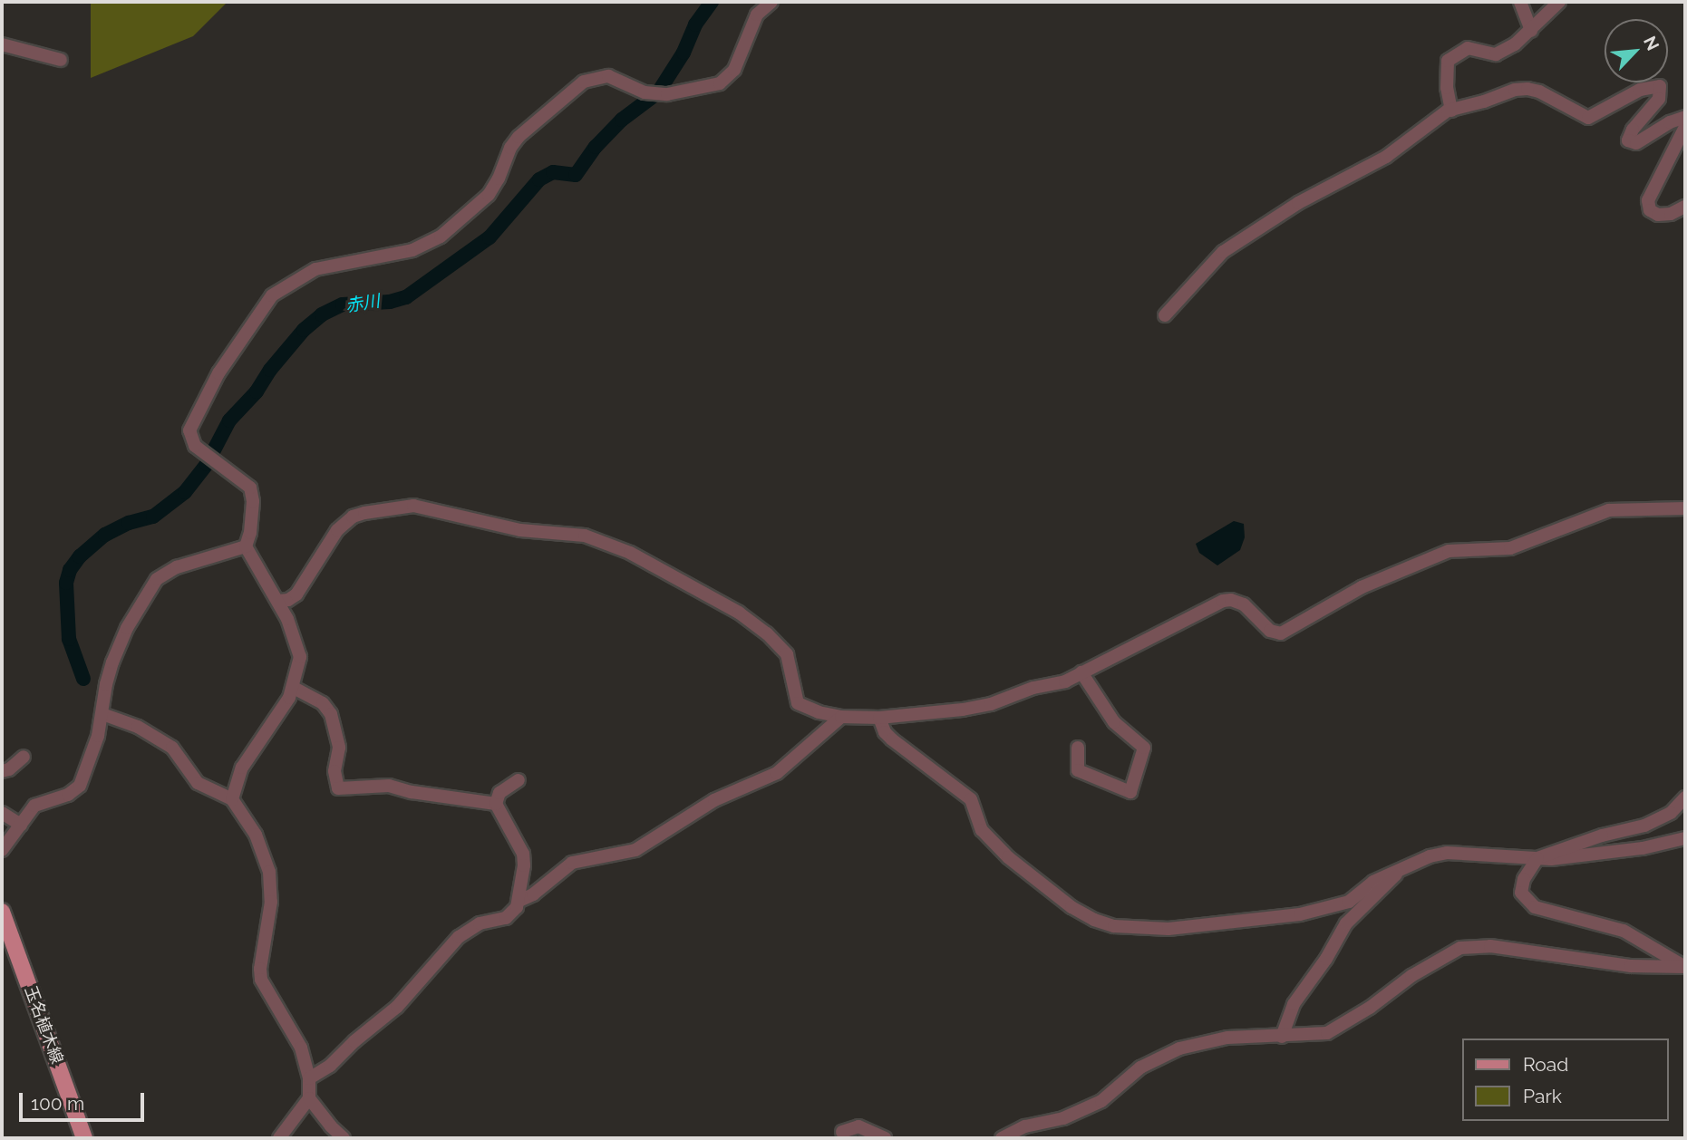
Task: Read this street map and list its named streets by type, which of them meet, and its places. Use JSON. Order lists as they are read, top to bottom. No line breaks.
{"streets":{"main road":["玉名植木線"]},"water":["赤川"],"legend":["Road","Park"],"scale_bar":"100 m","north":"top right"}
